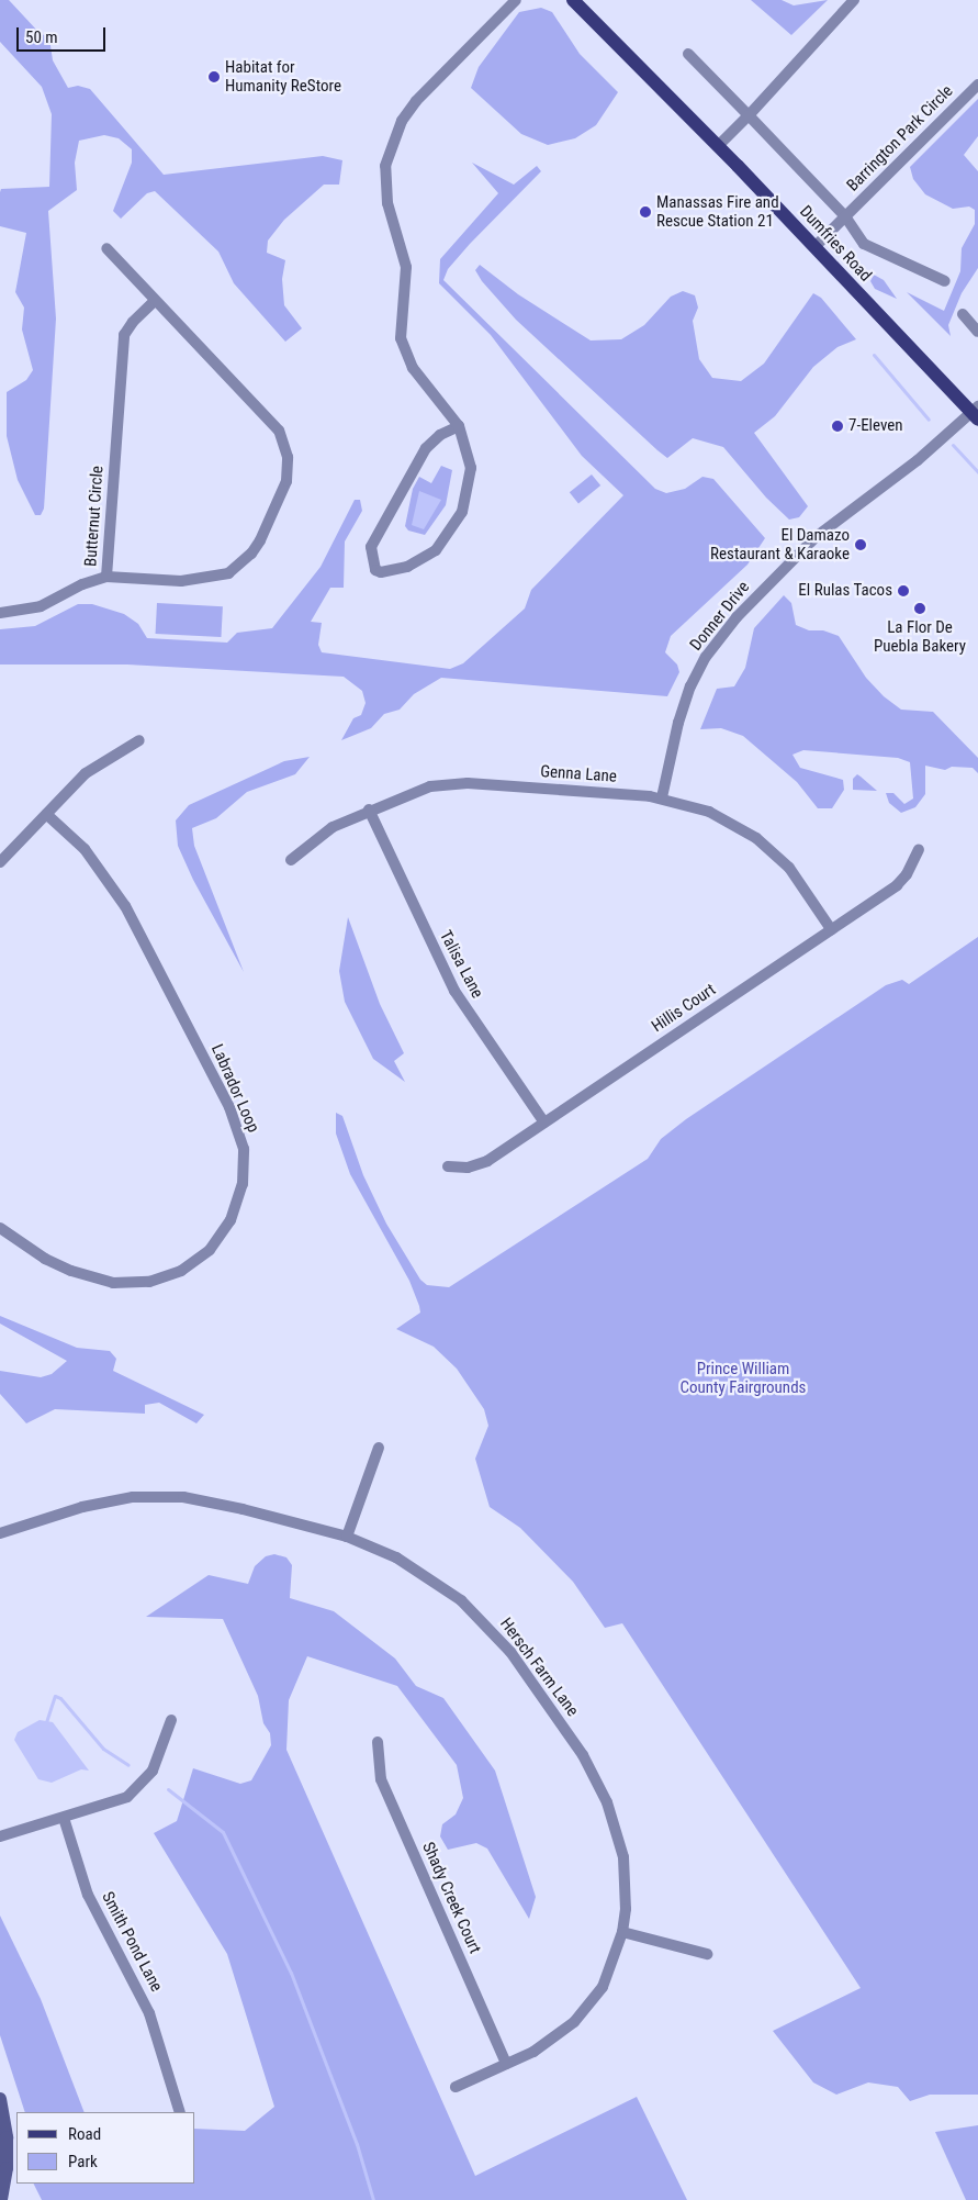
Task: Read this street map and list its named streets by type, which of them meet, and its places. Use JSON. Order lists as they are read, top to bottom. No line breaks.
{"streets":{"main road":["Dumfries Road"],"street":["Barrington Park Circle","Butternut Circle","Donner Drive","Genna Lane","Talisa Lane","Hillis Court","Labrador Loop","Hersch Farm Lane","Shady Creek Court","Smith Pond Lane"]},"crossings":[["Barrington Park Circle","Dumfries Road"],["Dumfries Road","Donner Drive"],["Donner Drive","Genna Lane"],["Genna Lane","Talisa Lane"],["Genna Lane","Hillis Court"],["Talisa Lane","Hillis Court"],["Hersch Farm Lane","Shady Creek Court"]],"parks":["Prince William County Fairgrounds"],"places":["Habitat for Humanity ReStore","Manassas Fire and Rescue Station 21","7-Eleven","El Damazo Restaurant & Karaoke","El Rulas Tacos","La Flor De Puebla Bakery"],"legend":["Road","Park"],"scale_bar":"50 m"}
